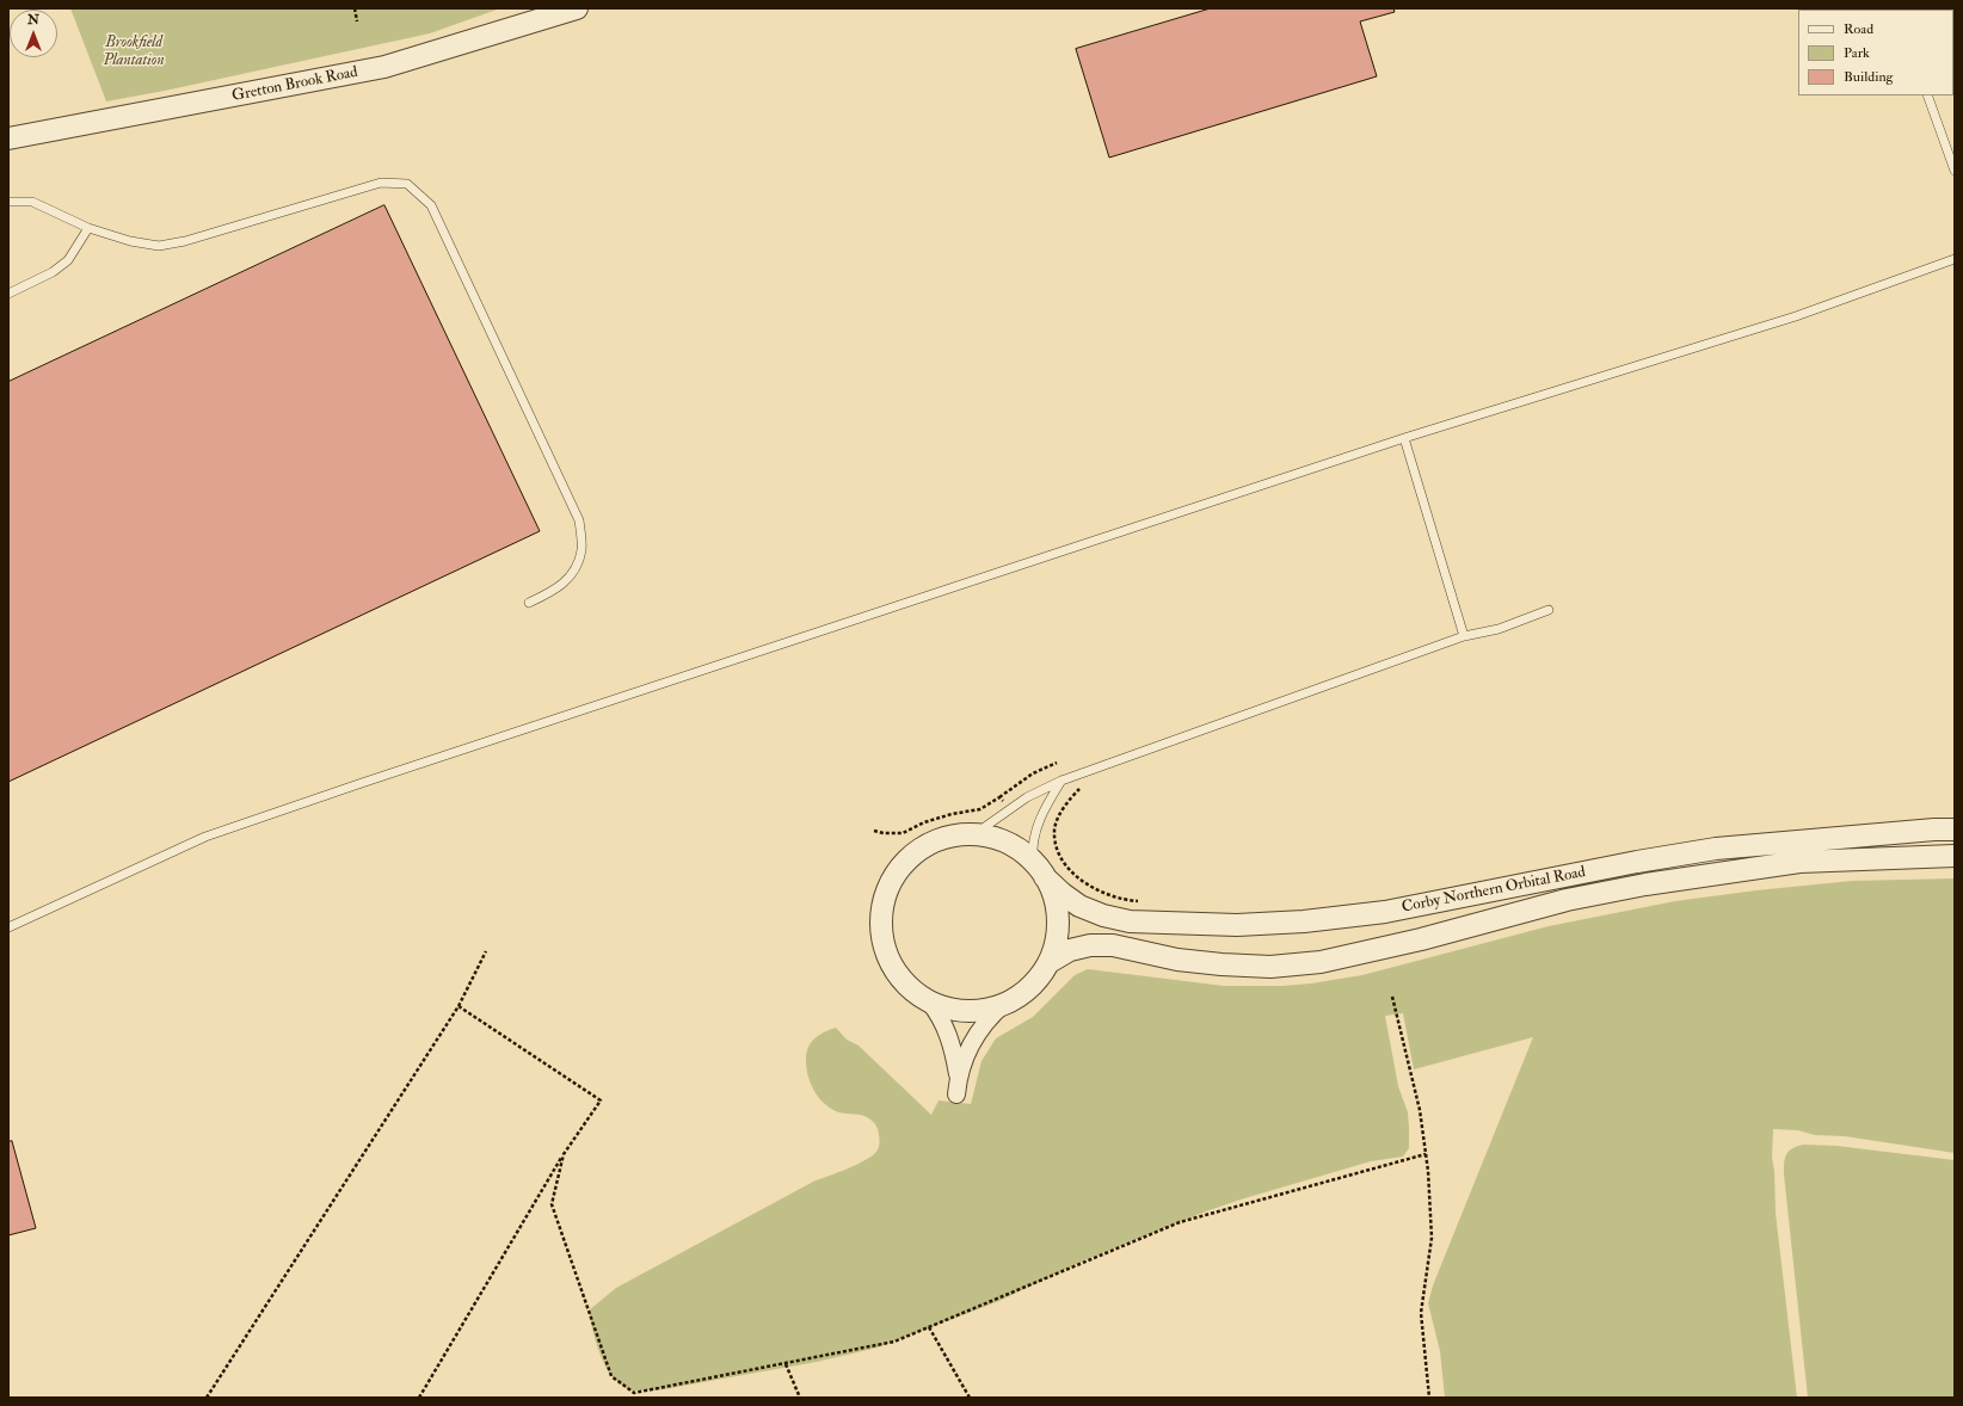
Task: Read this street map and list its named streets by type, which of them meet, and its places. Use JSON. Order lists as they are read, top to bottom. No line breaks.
{"streets":{"street":["Gretton Brook Road","Corby Northern Orbital Road"]},"parks":["Brookfield Plantation"],"legend":["Road","Park","Building"],"north":"top"}
